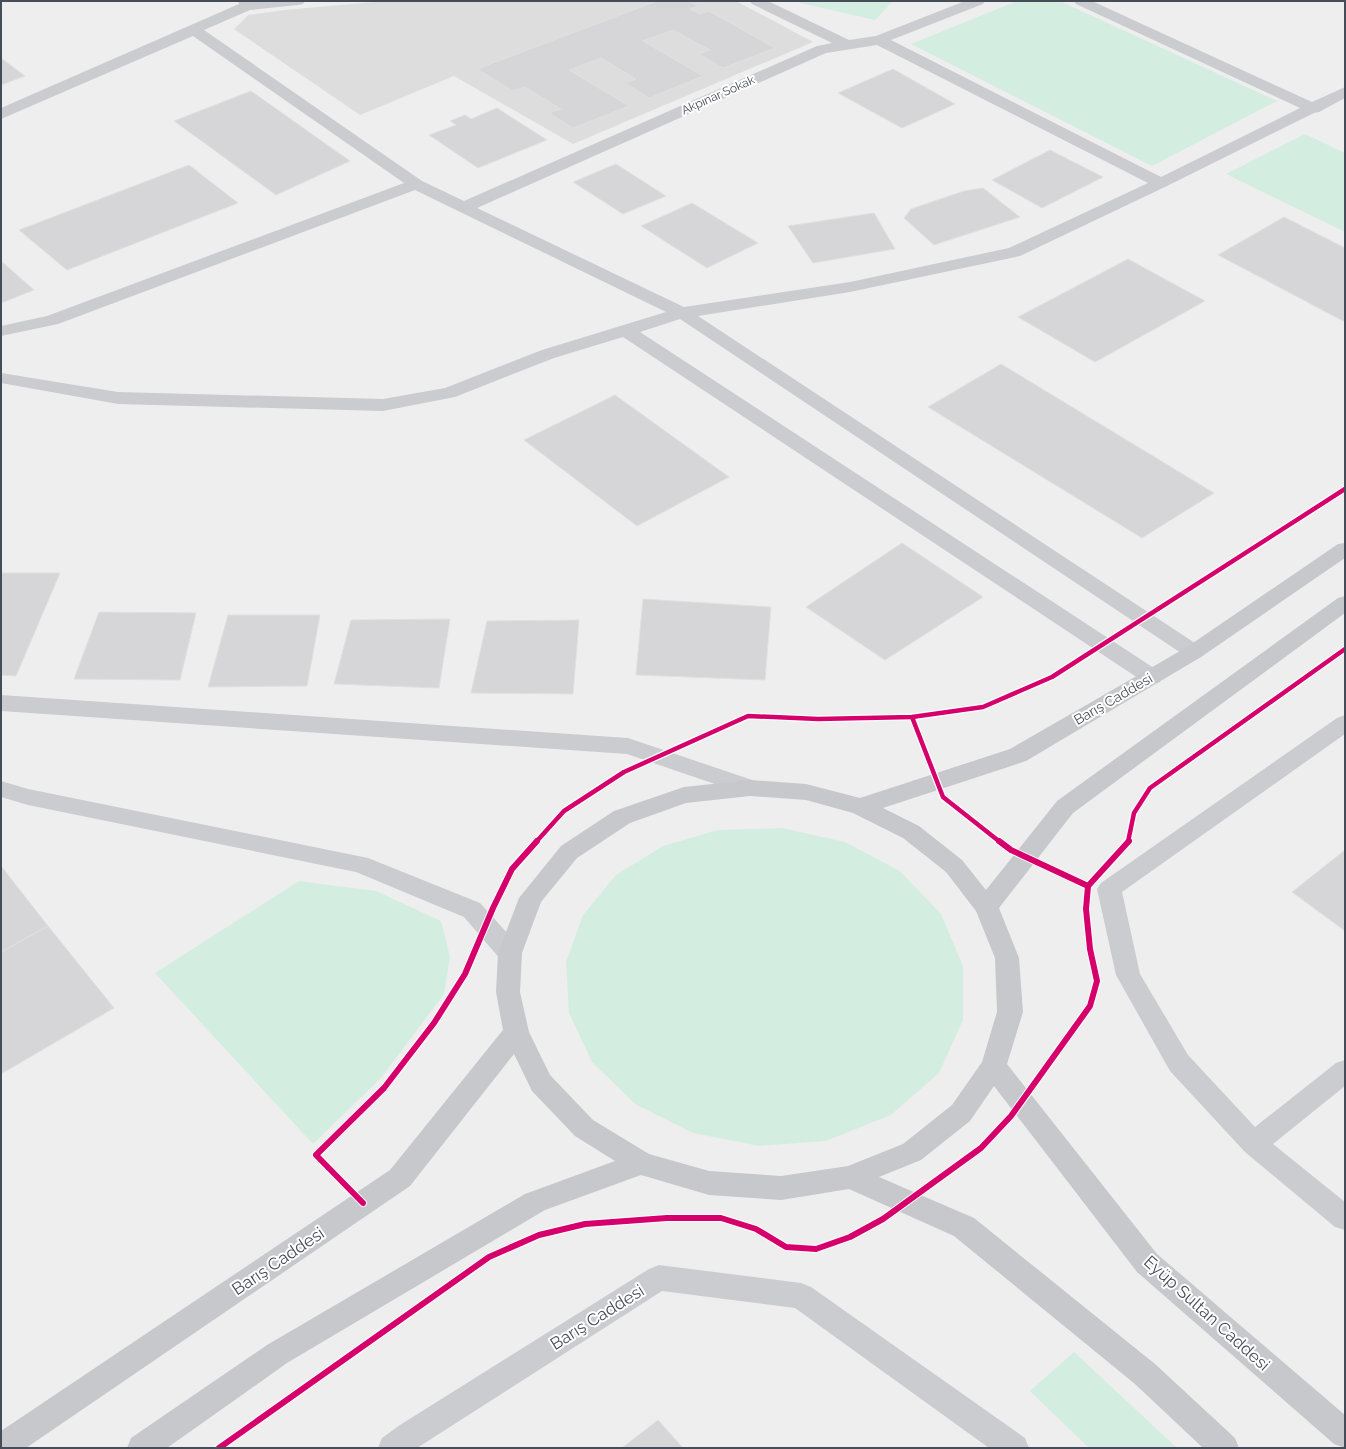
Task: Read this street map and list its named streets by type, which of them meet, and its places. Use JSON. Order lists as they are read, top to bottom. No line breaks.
{"streets":{"main road":["Barış Caddesi","Eyüp Sultan Caddesi"],"street":["Akpınar Sokak"]}}
